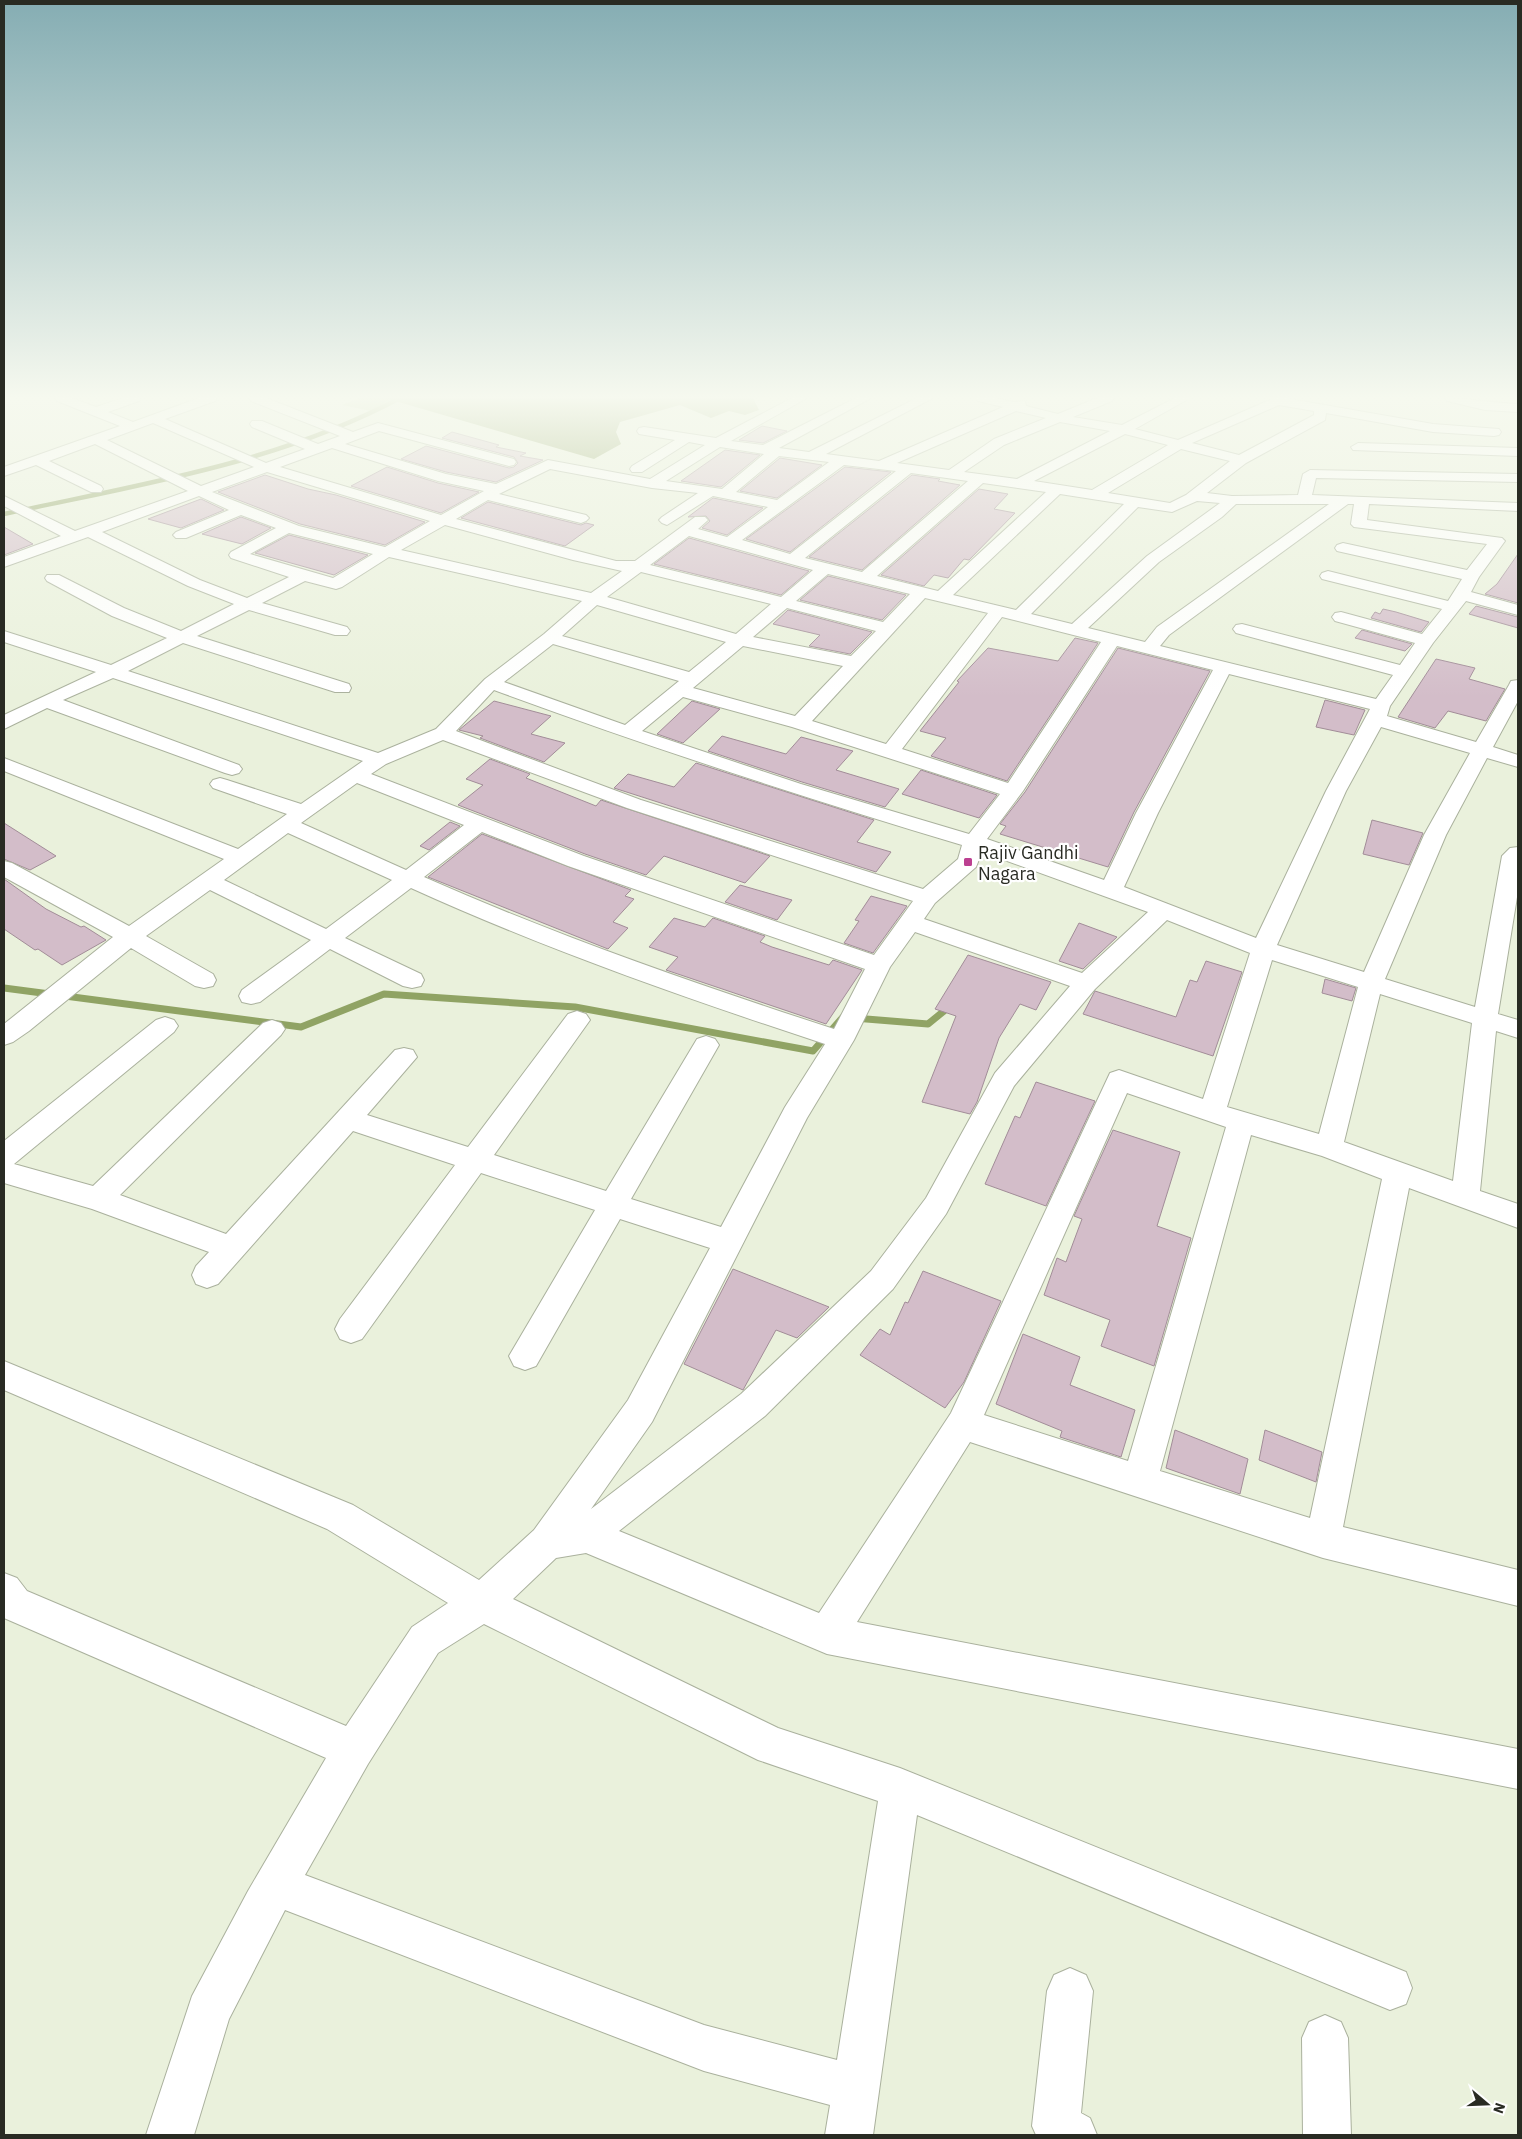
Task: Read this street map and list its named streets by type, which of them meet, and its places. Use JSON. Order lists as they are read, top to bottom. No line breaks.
{"places":{"transit":["Rajiv Gandhi Nagara"]},"north":"right"}
